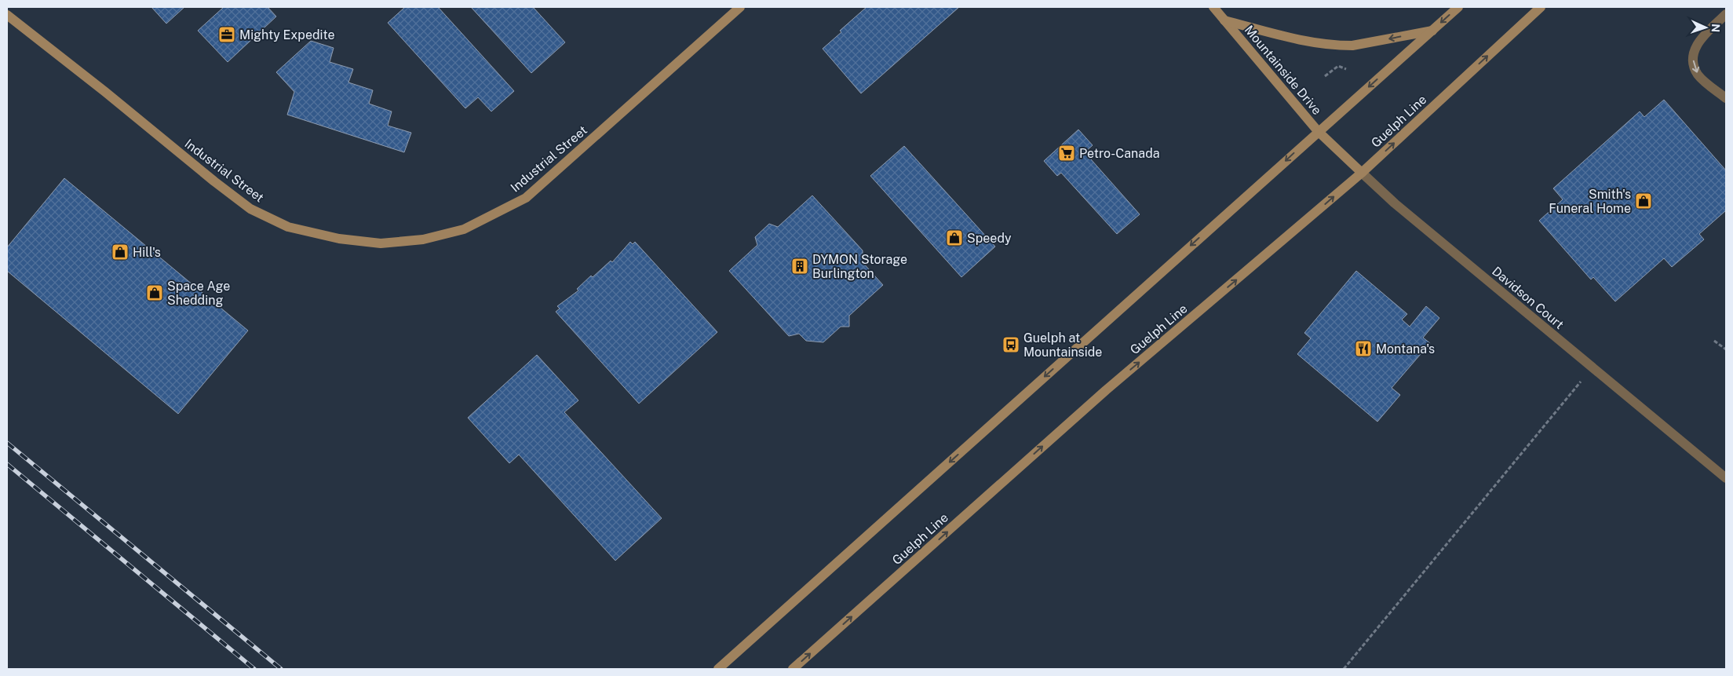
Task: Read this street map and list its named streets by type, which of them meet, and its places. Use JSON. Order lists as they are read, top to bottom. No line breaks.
{"streets":{"main road":["Mountainside Drive","Guelph Line","Industrial Street","Davidson Court"]},"crossings":[["Mountainside Drive","Davidson Court"],["Guelph Line","Davidson Court"]],"places":{"office":["Mighty Expedite"],"supermarket":["Petro-Canada"],"shop":["Smith's Funeral Home","Speedy","Hill's","Space Age Shedding"],"building":["DYMON Storage Burlington"],"bus stop":["Guelph at Mountainside"],"restaurant":["Montana's"]},"north":"right"}
